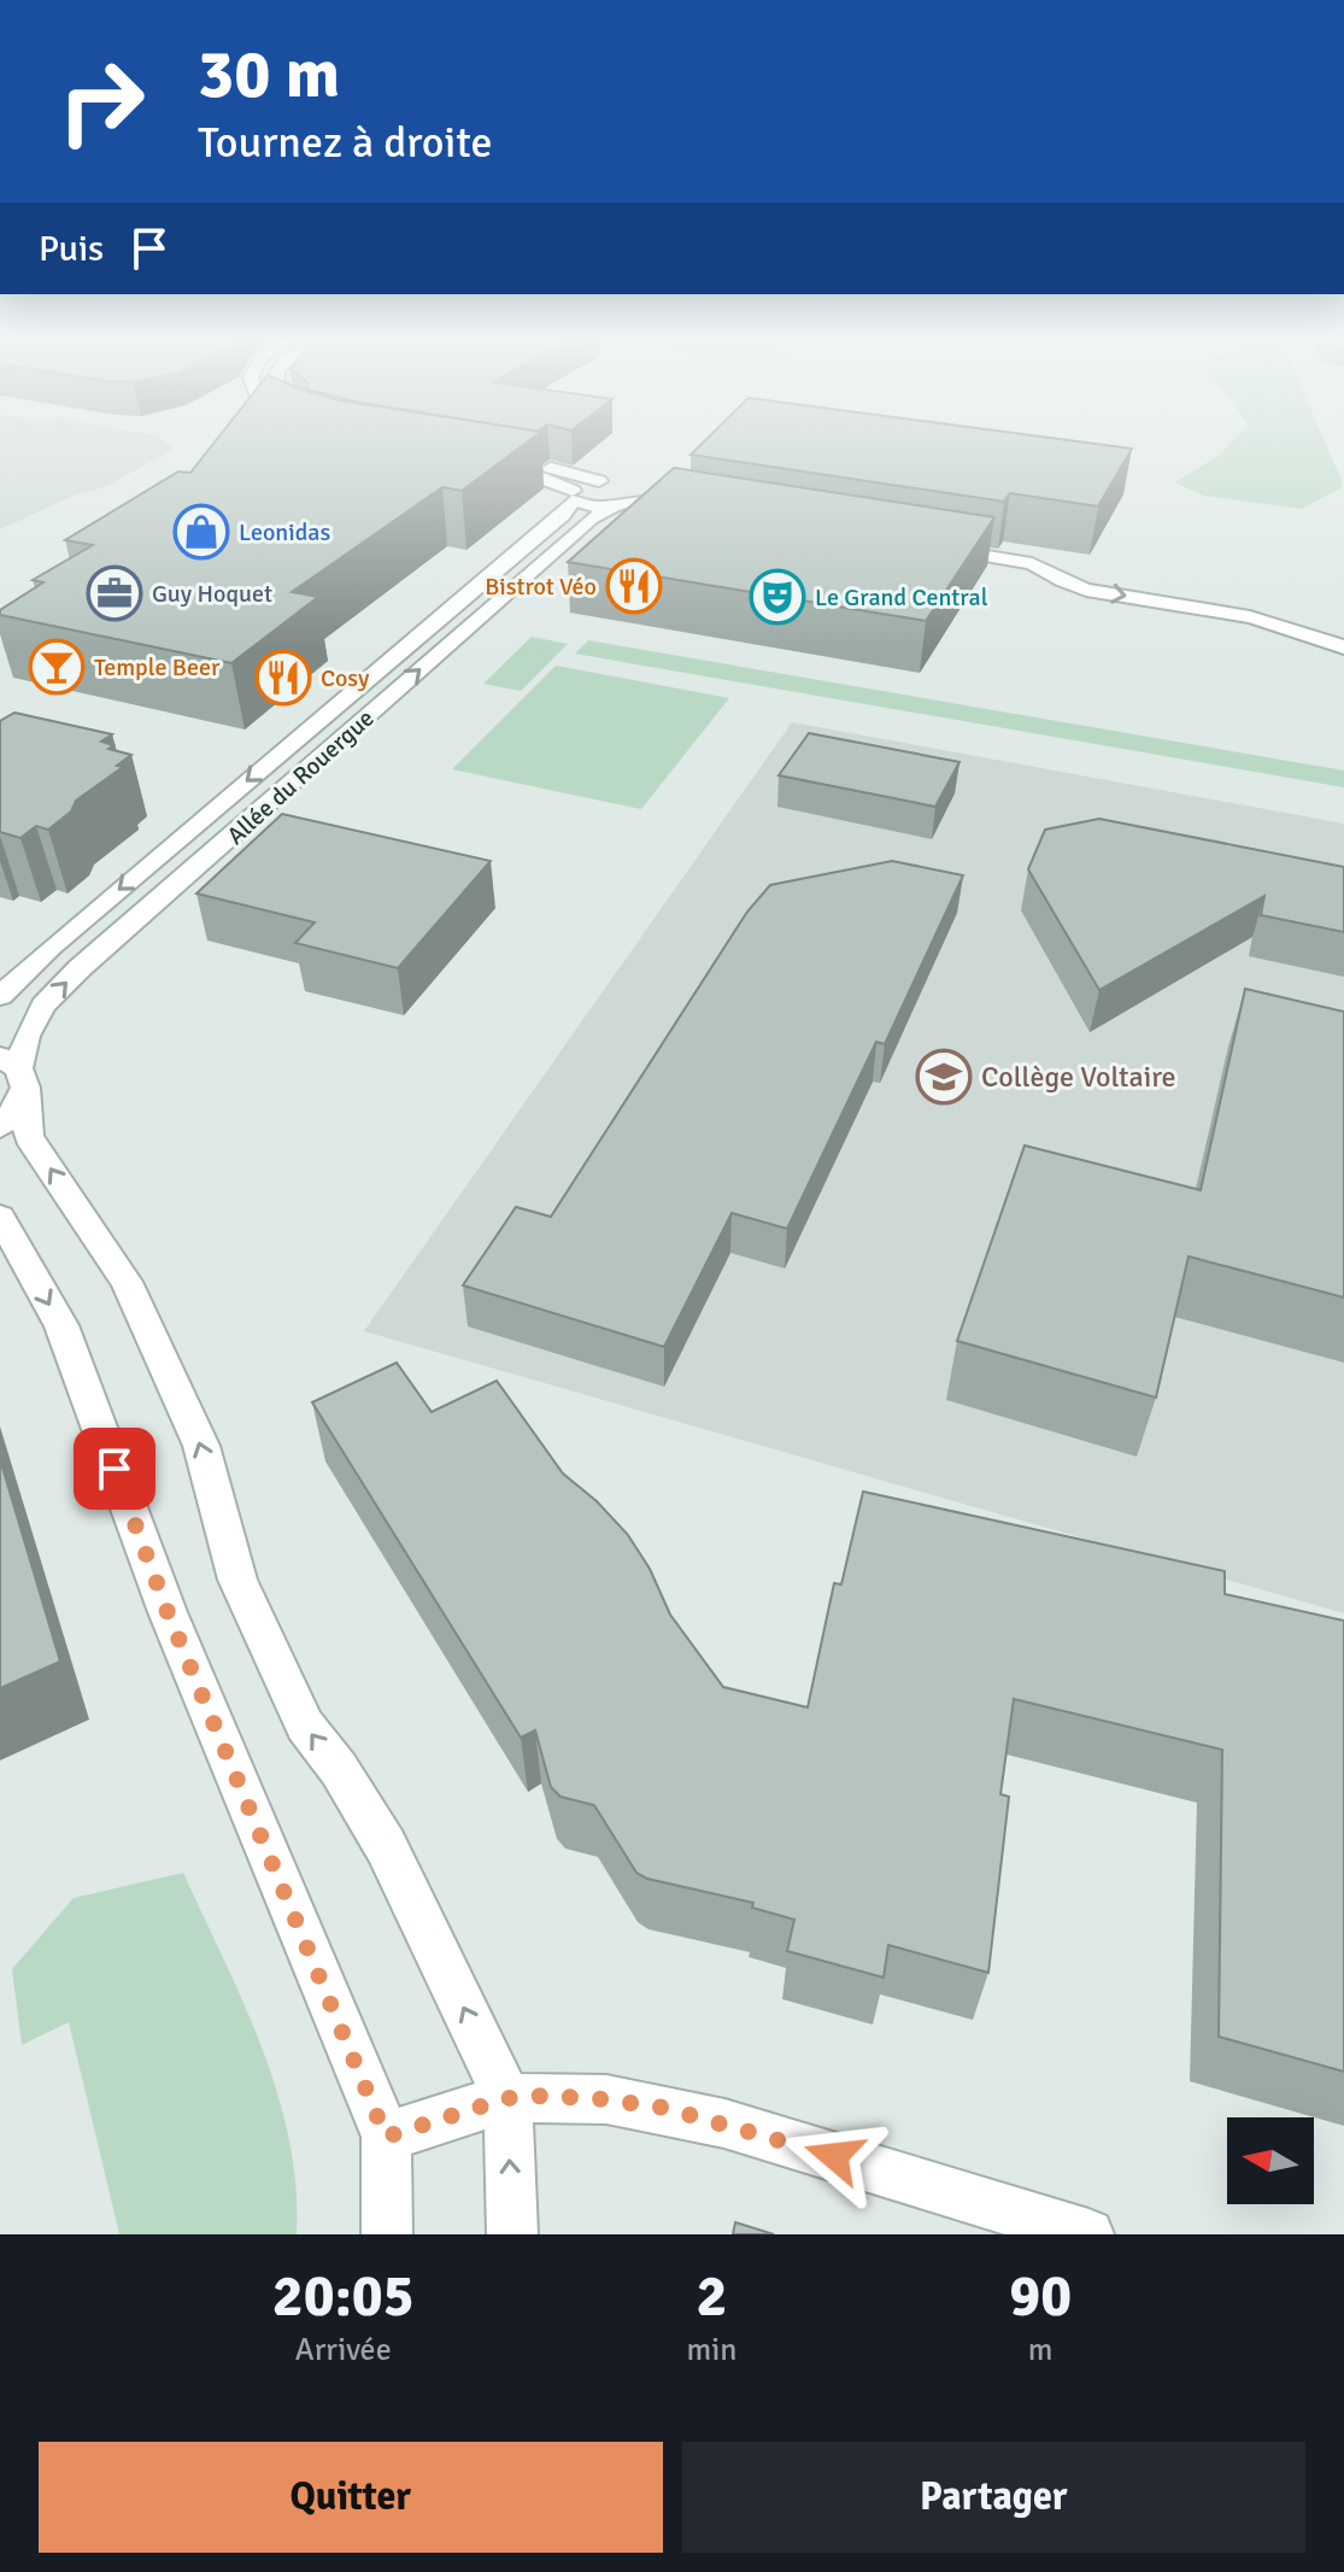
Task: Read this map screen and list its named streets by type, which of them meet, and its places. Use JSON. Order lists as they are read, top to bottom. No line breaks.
{"streets":{"street":["Allée du Rouergue"]},"places":{"shop":["Leonidas"],"restaurant":["Bistrot Véo","Cosy"],"office":["Guy Hoquet"],"theatre":["Le Grand Central"],"bar":["Temple Beer"],"school or university":["Collège Voltaire"]},"north":"left","page":{"turn":["30 m","Tournez à droite"],"then":"Puis","eta":["20:05","Arrivée","2","min","90","m"],"buttons":["Quitter","Partager"]}}
